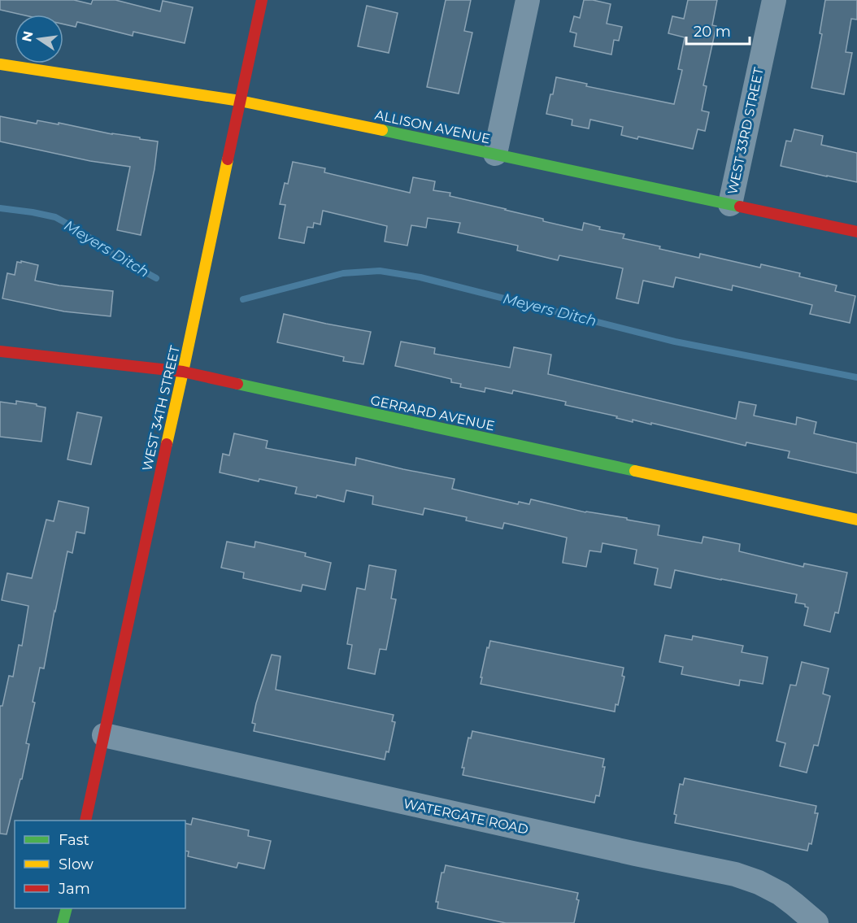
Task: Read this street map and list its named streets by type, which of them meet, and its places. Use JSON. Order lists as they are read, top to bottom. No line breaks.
{"streets":{"street":["ALLISON AVENUE","WEST 33RD STREET","WEST 34TH STREET","GERRARD AVENUE","WATERGATE ROAD"]},"crossings":[["ALLISON AVENUE","WEST 33RD STREET"],["ALLISON AVENUE","WEST 34TH STREET"],["WEST 34TH STREET","GERRARD AVENUE"],["WEST 34TH STREET","WATERGATE ROAD"]],"water":["Meyers Ditch"],"legend":["Fast","Slow","Jam"],"scale_bar":"20 m","north":"left"}
